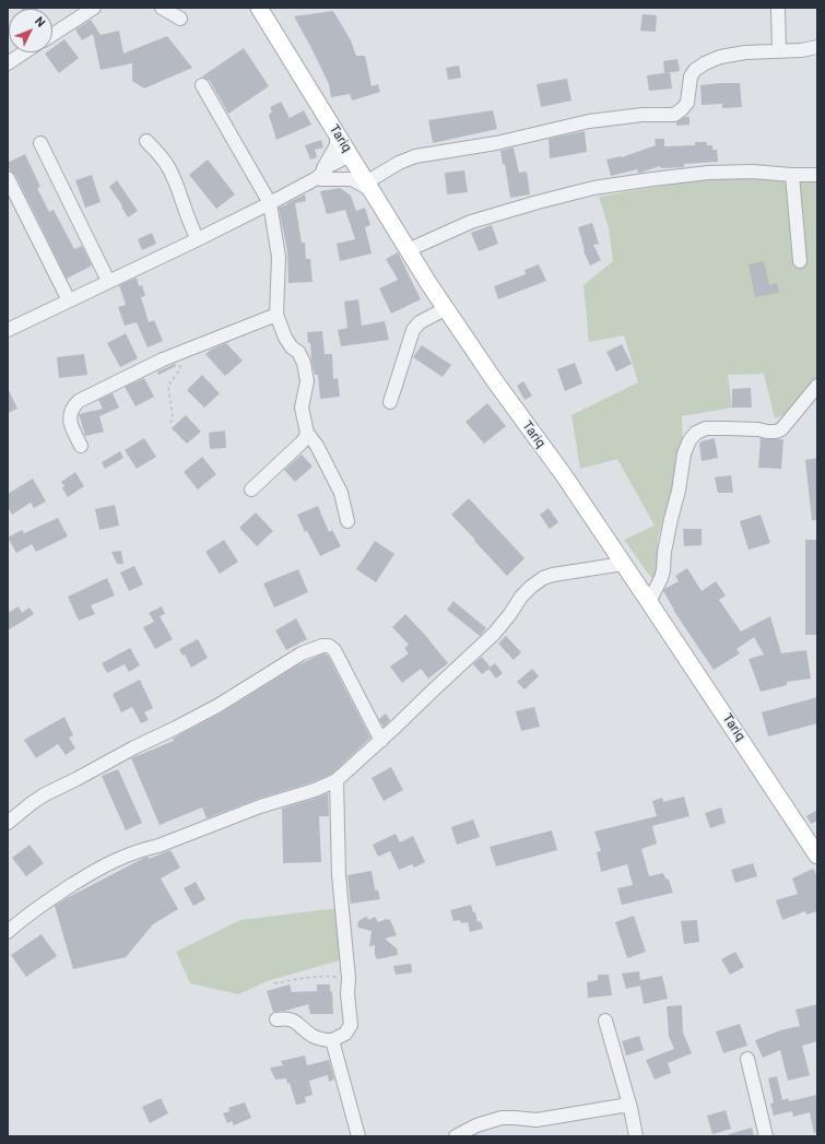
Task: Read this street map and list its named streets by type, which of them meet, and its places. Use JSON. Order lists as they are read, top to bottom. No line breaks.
{"streets":{"main road":["Tariq"]},"north":"top right"}
